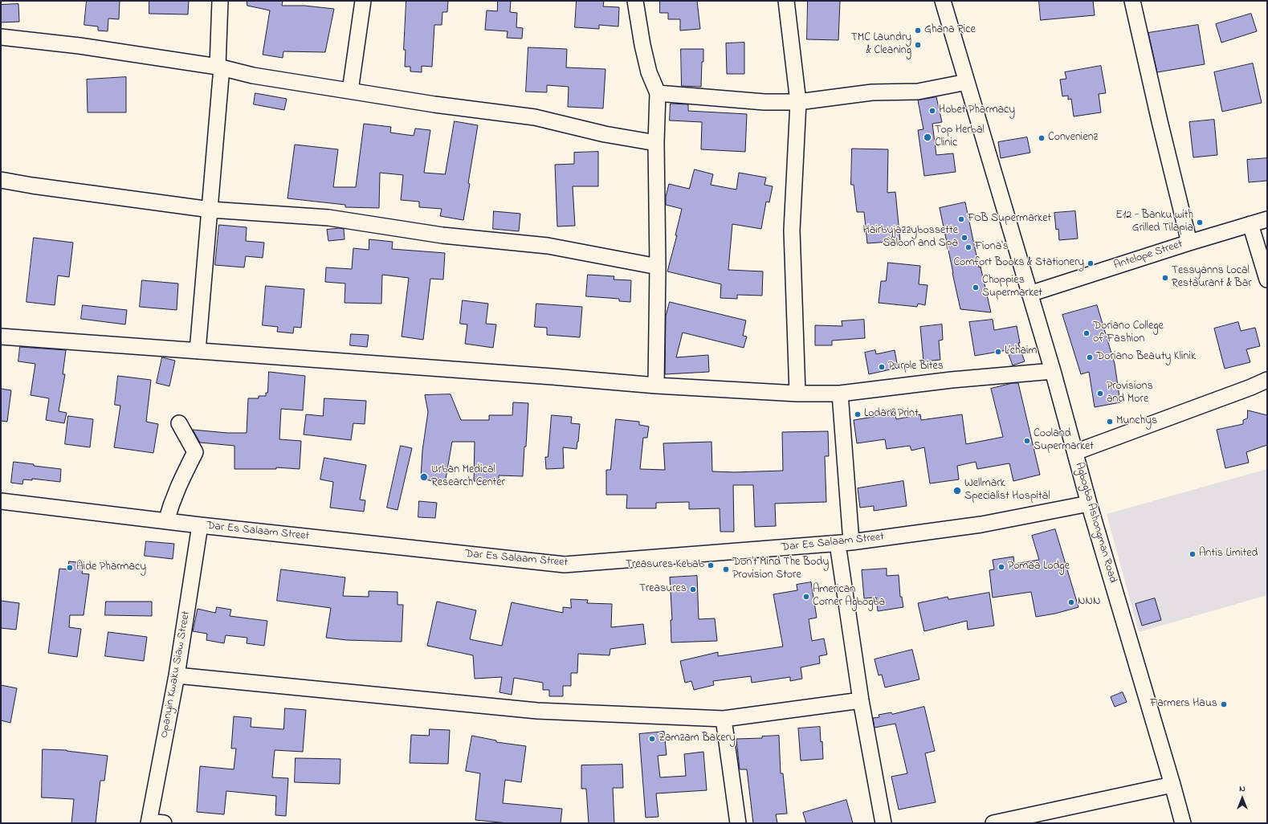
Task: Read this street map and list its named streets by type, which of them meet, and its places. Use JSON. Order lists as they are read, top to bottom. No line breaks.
{"streets":{"street":["Antelope Street","Agbogba Ashongman Road","Dar Es Salaam Street","Opanyin Kwaku Siaw Street"]},"crossings":[["Antelope Street","Agbogba Ashongman Road"],["Agbogba Ashongman Road","Dar Es Salaam Street"],["Dar Es Salaam Street","Opanyin Kwaku Siaw Street"]],"places":["Ghana Rice","TMC Laundry & Cleaning","Hobet Pharmacy","Top Herbal Clinic","Convenienz","FOB Supermarket","E12 - Banku with Grilled Tilapia","Hairbyjazzybossette Saloon and Spa","Fiona's","Comfort Books & Stationery","Tessyanns Local Restaurant & Bar","Choppies Supermarket","Doriano College of Fashion","L’chaim","Doriano Beauty Klinik","Purple Bites","Provisions and More","Lodark Print","Munchys","Cooland Supermarket","Urban Medical Research Center","Wellmark Specialist Hospital","Antis Limited","Treasures Kebab","Pomaa Lodge","Aide Pharmacy","Don't Mind The Body Provision Store","Treasures","American Corner Agbogba","NNN","Farmers Haus","Zamzam Bakery"],"north":"top"}
